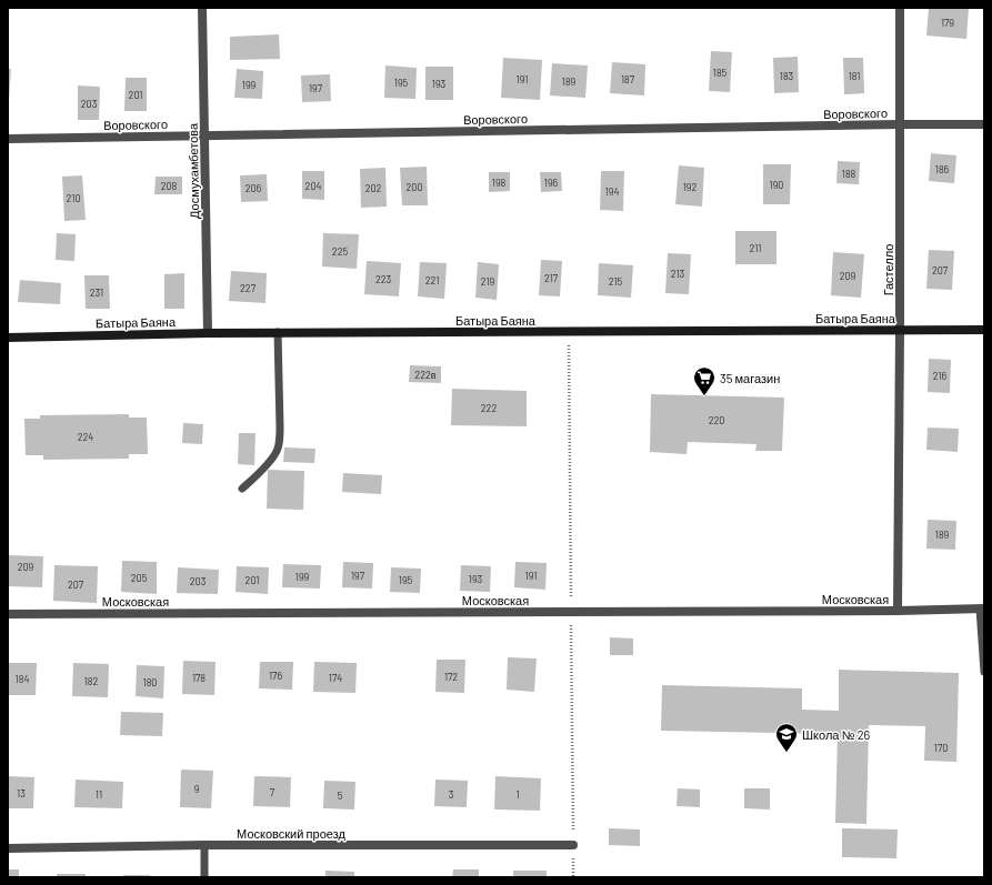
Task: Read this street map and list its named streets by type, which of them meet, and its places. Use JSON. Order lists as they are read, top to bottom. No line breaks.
{"streets":{"street":["Воровского","Досмухамбетова","Гастелло","Батыра Баяна","Московская","Московский проезд"]},"crossings":[["Воровского","Досмухамбетова"],["Воровского","Гастелло"],["Досмухамбетова","Батыра Баяна"],["Гастелло","Батыра Баяна"],["Гастелло","Московская"]],"places":{"supermarket":["35 магазин"],"school or university":["Школа № 26"]},"house_numbers":["179","185","183","181","191","187","189","195","193","199","197","201","203","186","188","198","196","190","208","204","200","192","206","202","194","210","211","225","207","213","209","217","223","221","219","215","227","231","222в","216","222","220","224","189","209","197","191","199","205","193","201","195","203","207","176","172","178","174","184","182","180","170","9","7","13","11","3","1","5"]}
